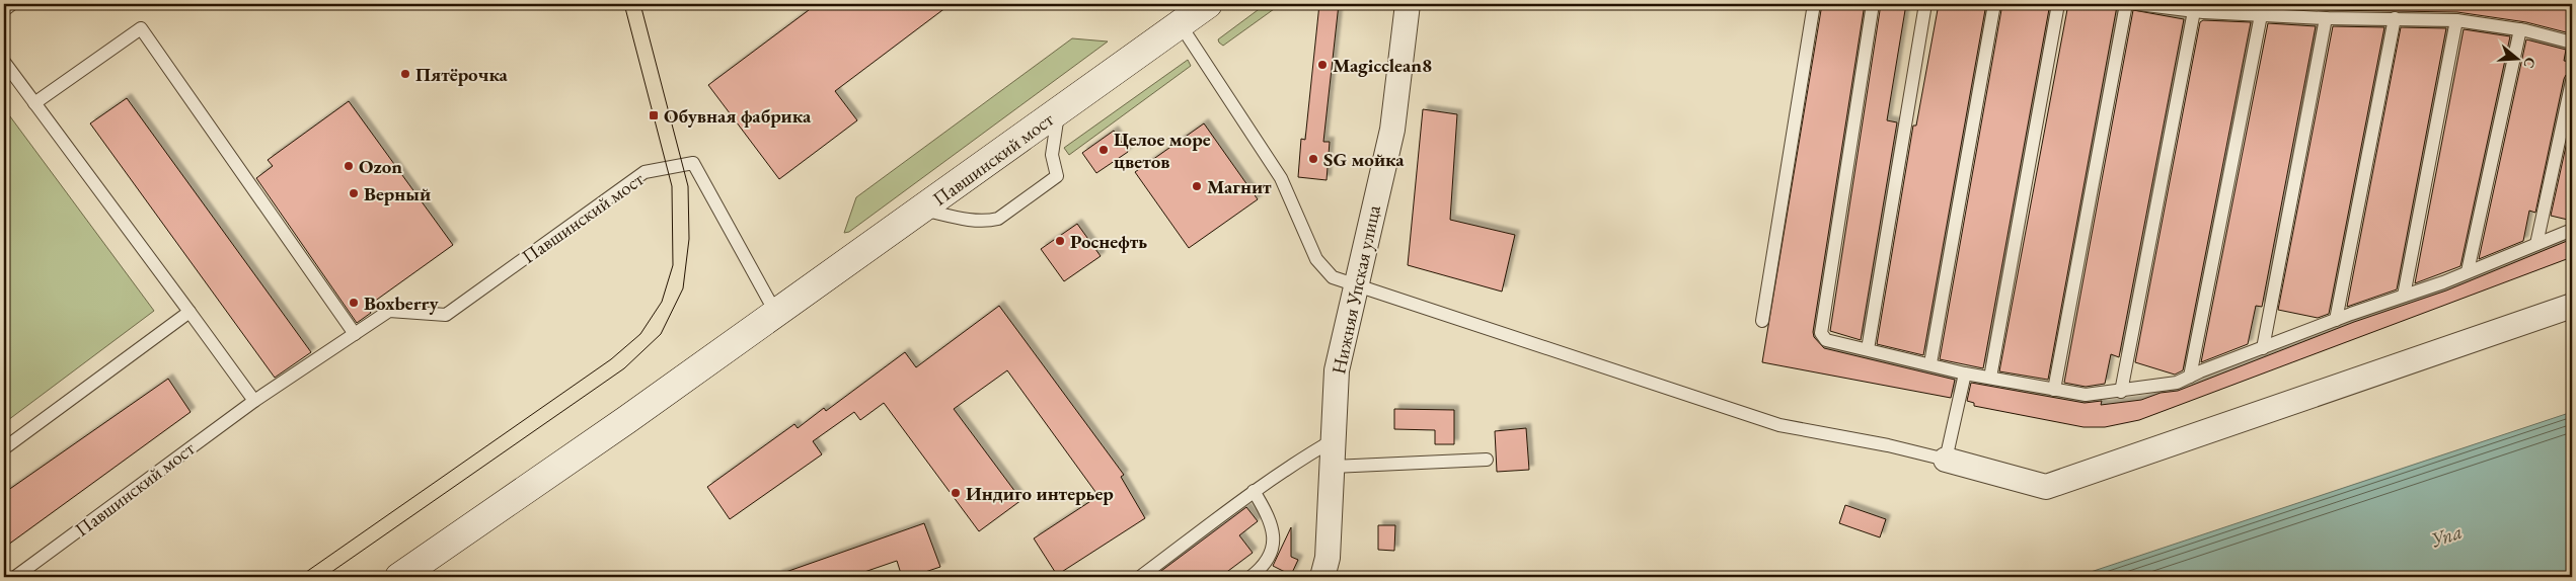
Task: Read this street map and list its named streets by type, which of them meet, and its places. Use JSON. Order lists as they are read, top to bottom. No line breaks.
{"streets":{"main road":["Павшинский мост"],"street":["Нижняя Упская улица"]},"water":["Упа"],"places":{"other":["Magicclean8","Пятёрочка","Целое море цветов","SG мойка","Ozon","Магнит","Верный","Роснефть","Boxberry","Индиго интерьер"],"transit":["Обувная фабрика"]},"north":"right"}
